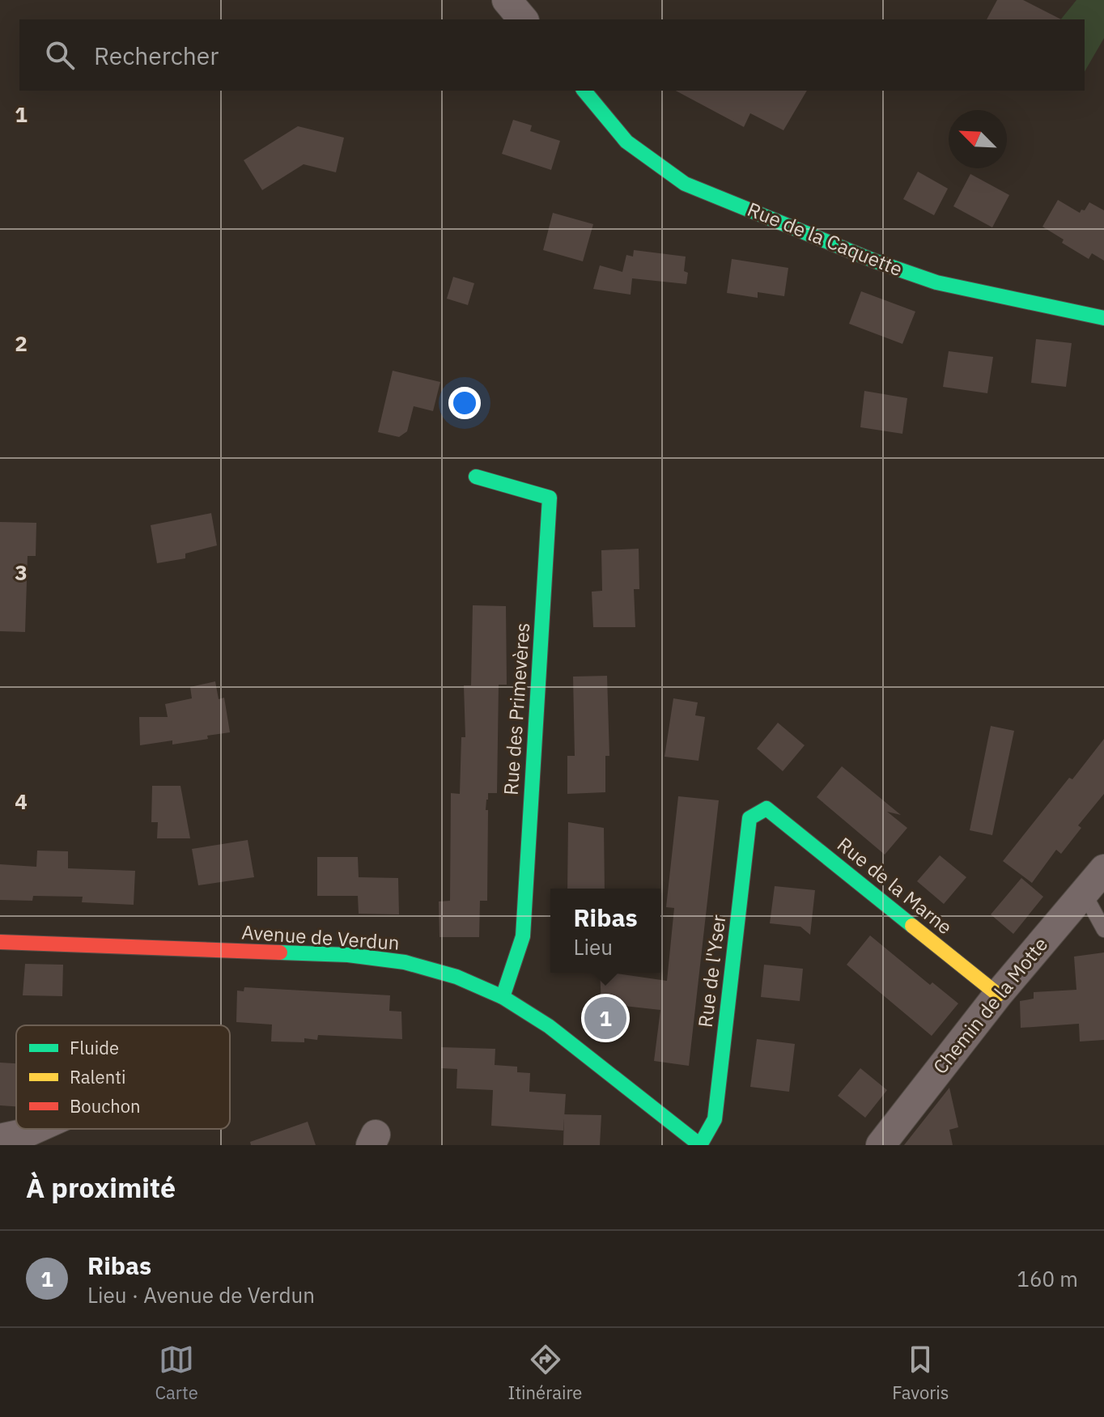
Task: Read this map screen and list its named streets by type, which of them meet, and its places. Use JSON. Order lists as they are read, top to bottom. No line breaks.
{"streets":{"street":["Rue de la Caquette","Rue des Primevères","Rue de la Marne","Avenue de Verdun","Rue de l'Yser","Chemin de la Motte"]},"crossings":[["Rue des Primevères","Avenue de Verdun"],["Rue de la Marne","Rue de l'Yser"],["Rue de la Marne","Chemin de la Motte"],["Avenue de Verdun","Rue de l'Yser"]],"legend":["Fluide","Ralenti","Bouchon"],"north":"top left","page":{"search":"Rechercher","popup":["Ribas","Lieu"],"pins":"1","heading":"À proximité","list":[{"mark":"1","name":"Ribas","note":"Lieu · Avenue de Verdun","value":"160 m"}],"nav":["Carte","Itinéraire","Favoris"]},"grid":{"rows":["1","2","3","4"]}}
